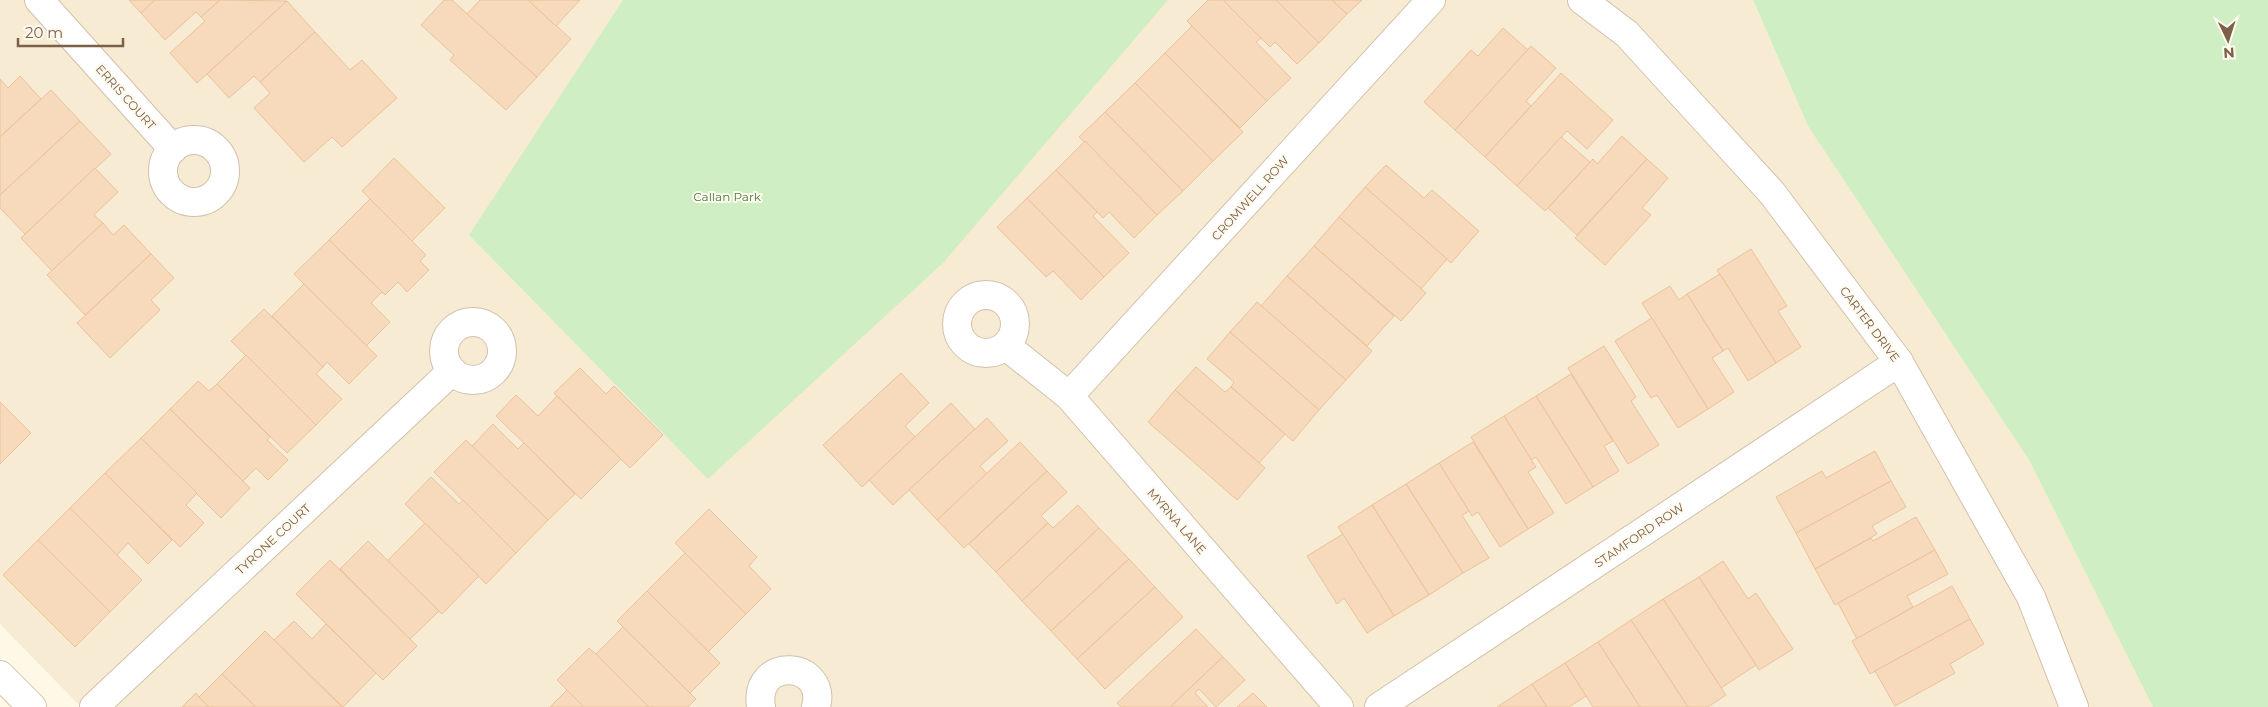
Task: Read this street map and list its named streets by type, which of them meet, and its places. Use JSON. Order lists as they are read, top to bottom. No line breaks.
{"streets":{"street":["ERRIS COURT","CROMWELL ROW","CARTER DRIVE","MYRNA LANE","STAMFORD ROW","TYRONE COURT"]},"crossings":[["CROMWELL ROW","MYRNA LANE"],["CARTER DRIVE","STAMFORD ROW"]],"parks":["Callan Park"],"scale_bar":"20 m","north":"bottom"}
